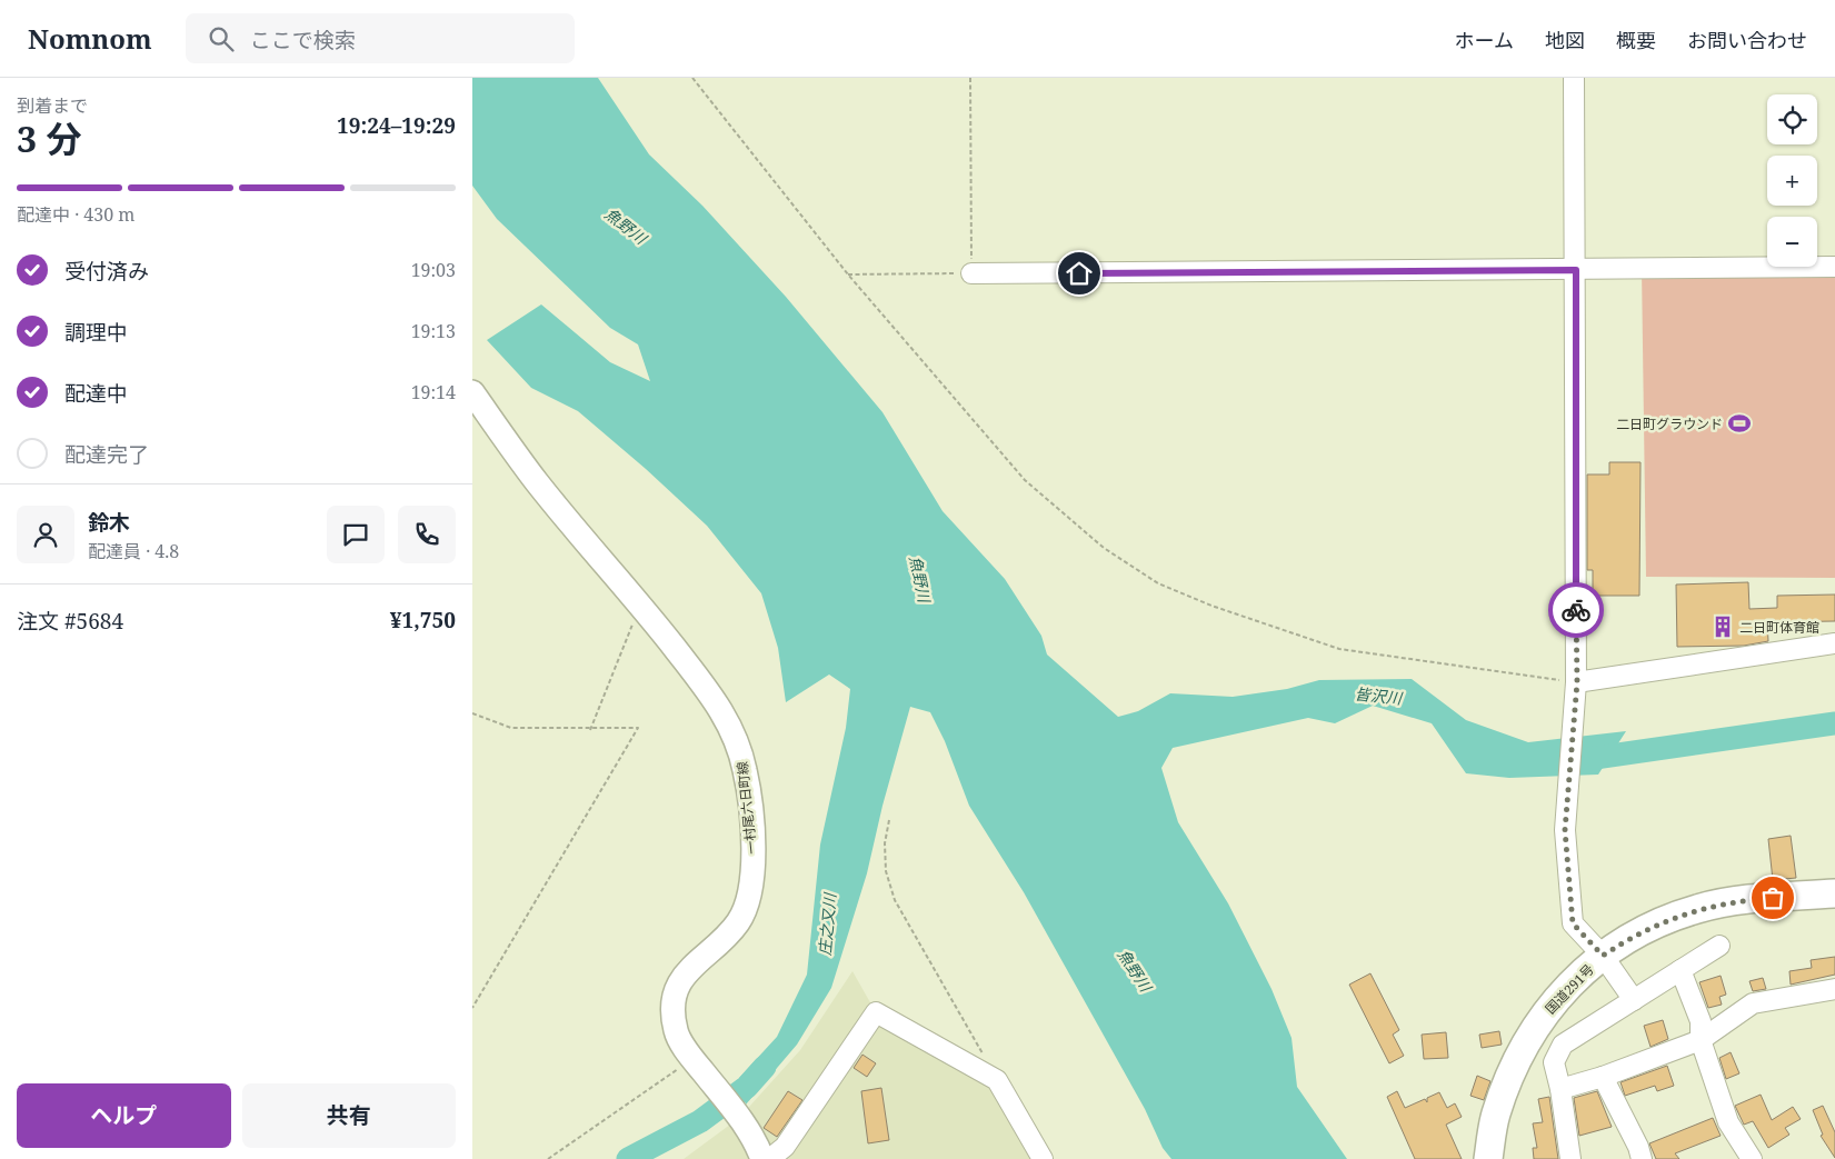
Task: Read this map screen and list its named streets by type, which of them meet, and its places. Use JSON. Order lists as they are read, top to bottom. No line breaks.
{"streets":{"highway":["国道291号"],"main road":["一村尾六日町線"]},"water":["魚野川","皆沢川","庄之又川"],"places":{"sports":["二日町グラウンド"],"building":["二日町体育館"]},"page":{"header":"Nomnom","search":"ここで検索","nav":["ホーム","地図","概要","お問い合わせ"],"heading":["3 分","到着まで","19:24–19:29"],"panel":["鈴木","配達員 · 4.8","注文 #5684","¥1,750"],"map_buttons":["+","−"],"bar":"配達中 · 430 m","list":[["受付済み","19:03"],["調理中","19:13"],["配達中","19:14"],"配達完了"],"buttons":["ヘルプ","共有"]}}
